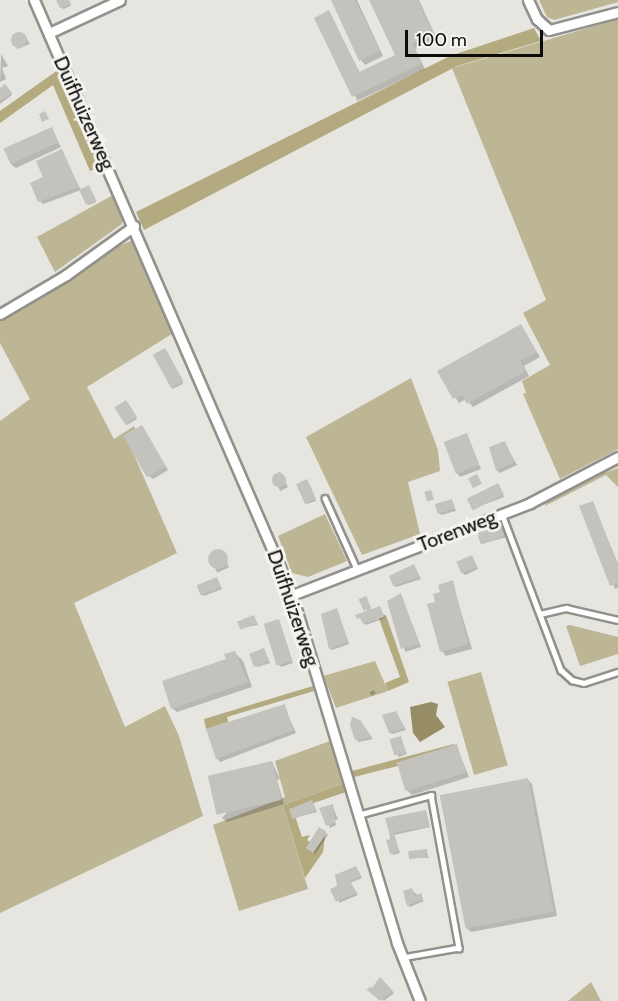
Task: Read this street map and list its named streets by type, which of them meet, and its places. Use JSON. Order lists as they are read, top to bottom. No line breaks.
{"streets":{"street":["Duifhuizerweg","Torenweg"]},"crossings":[["Duifhuizerweg","Torenweg"]],"scale_bar":"100 m"}
